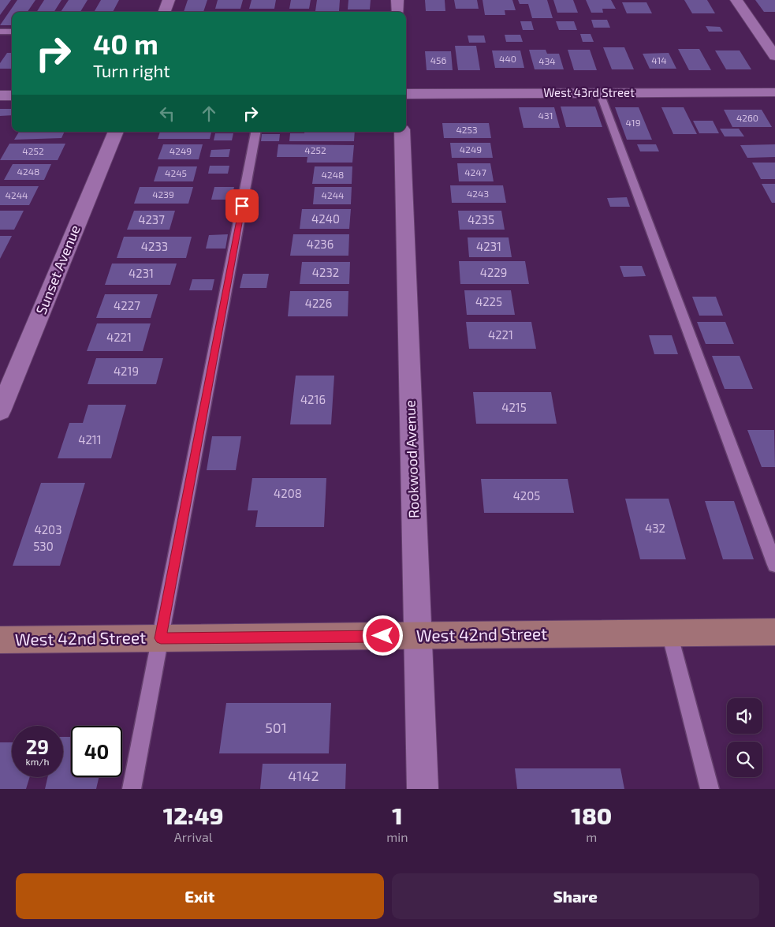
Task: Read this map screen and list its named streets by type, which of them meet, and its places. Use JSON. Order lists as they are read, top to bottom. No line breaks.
{"streets":{"street":["West 43rd Street","Sunset Avenue","Rookwood Avenue","West 42nd Street"]},"crossings":[["Rookwood Avenue","West 42nd Street"]],"house_numbers":["440","456","414","434","431","4260","419","4253","4249","4252","4252","4249","4248","4247","4245","4248","4243","4239","4244","4244","4240","4237","4235","4236","4233","4231","4232","4229","4231","4225","4226","4227","4221","4221","4219","4216","4215","4211","4208","4205","432","4203","530","501","4142"],"page":{"turn":["40 m","Turn right"],"speed":"29 km/h","limit":"40","eta":["12:49","Arrival","1","min","180","m"],"buttons":["Exit","Share"]}}
